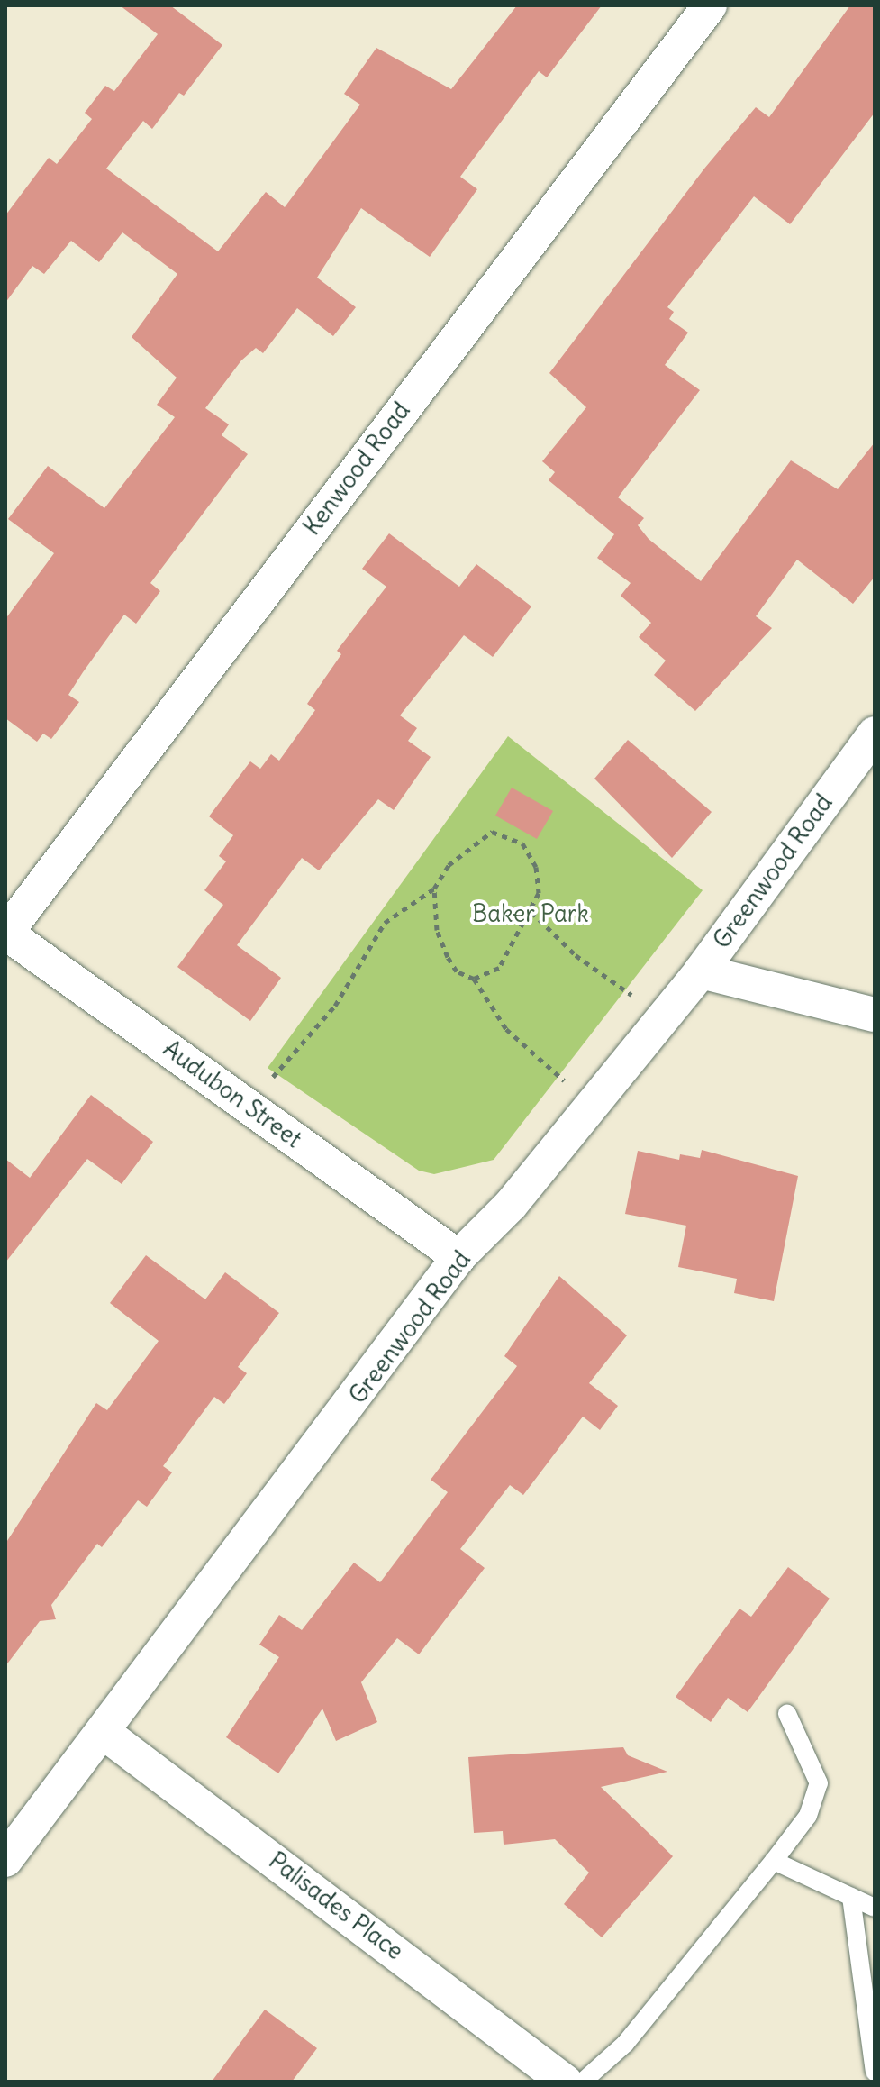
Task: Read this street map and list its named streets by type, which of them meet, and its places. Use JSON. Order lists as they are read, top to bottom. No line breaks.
{"streets":{"street":["Kenwood Road","Greenwood Road","Audubon Street","Palisades Place"]},"crossings":[["Kenwood Road","Audubon Street"],["Greenwood Road","Audubon Street"],["Greenwood Road","Palisades Place"]],"parks":["Baker Park"]}
